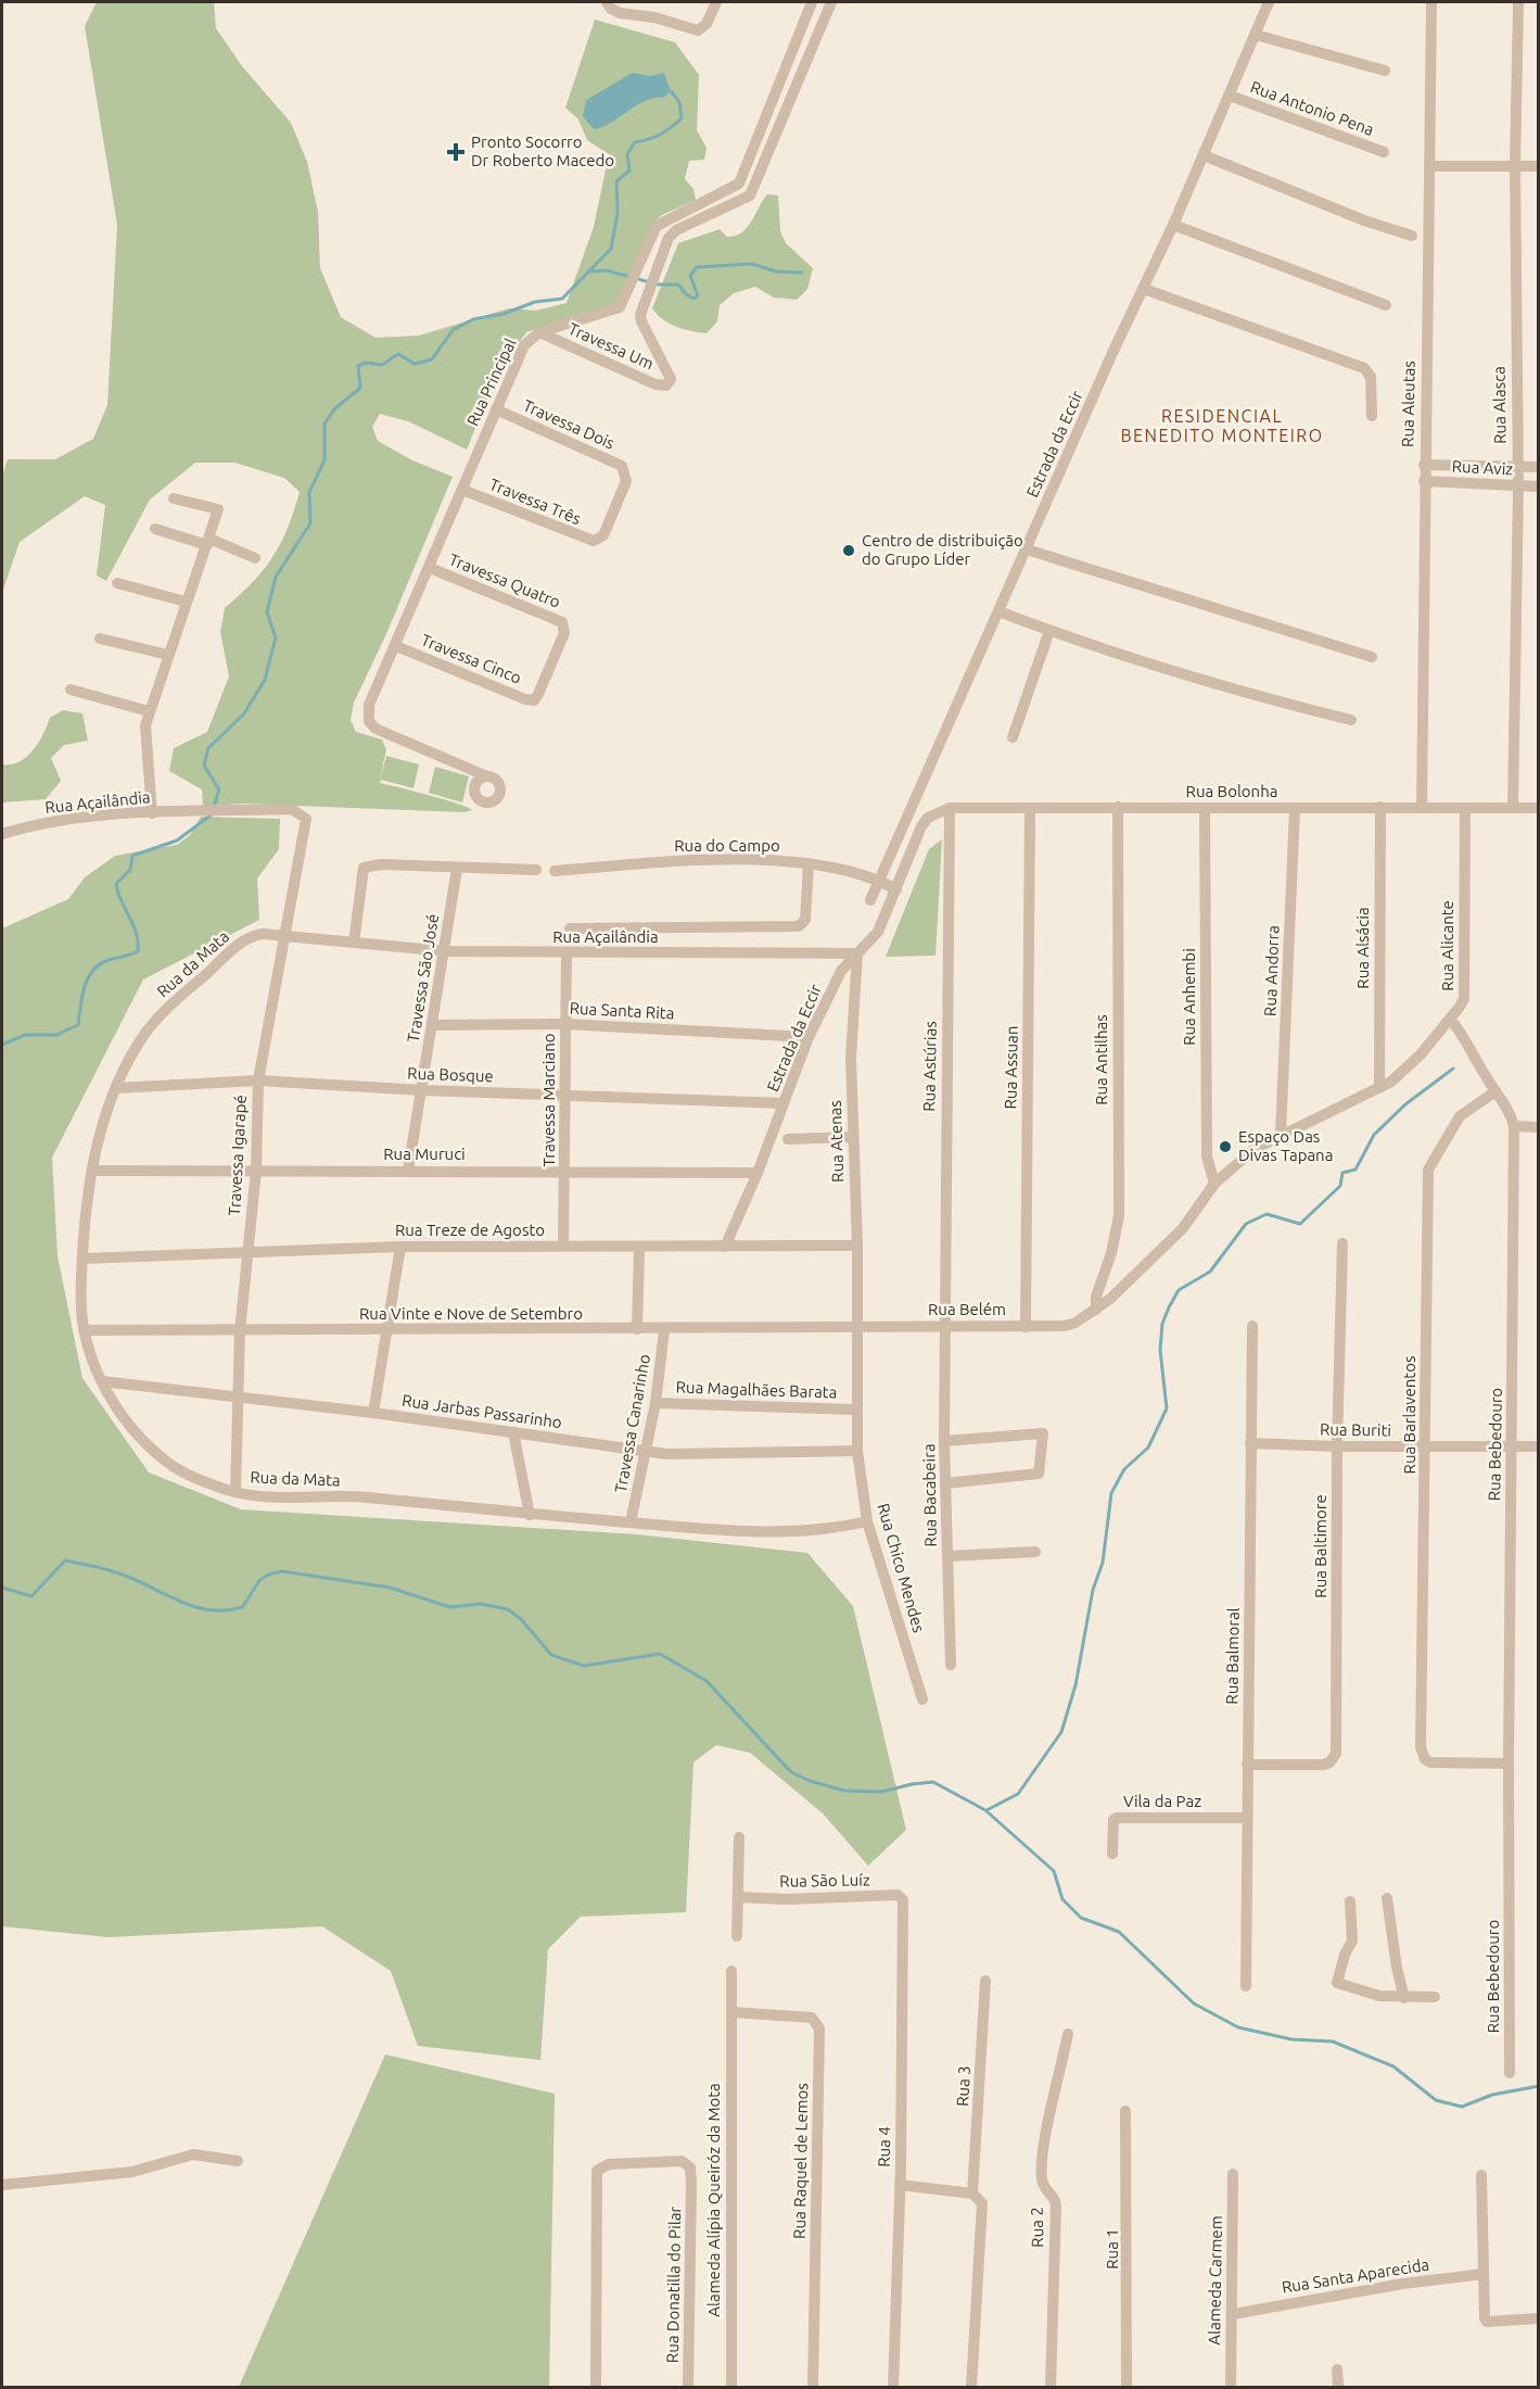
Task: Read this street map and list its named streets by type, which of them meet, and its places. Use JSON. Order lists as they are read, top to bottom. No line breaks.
{"streets":{"street":["Rua Antonio Pena","Travessa Um","Rua Principal","Rua Aleutas","Rua Alasca","Travessa Dois","Estrada da Eccir","Rua Aviz","Travessa Três","Travessa Quatro","Travessa Cinco","Rua Bolonha","Rua Açailândia","Rua do Campo","Rua Alicante","Rua Alsácia","Rua da Mata","Rua Andorra","Travessa São José","Rua Anhembi","Rua Santa Rita","Rua Antilhas","Rua Astúrias","Rua Assuan","Rua Bosque","Travessa Marciano","Rua Atenas","Rua Muruci","Travessa Igarapé","Rua Treze de Agosto","Rua Belém","Rua Vinte e Nove de Setembro","Rua Magalhães Barata","Rua Jarbas Passarinho","Rua Barlaventos","Travessa Canarinho","Rua Buriti","Rua Bebedouro","Rua Bacabeira","Rua Baltimore","Rua Chico Mendes","Rua Balmoral","Vila da Paz","Rua São Luíz","Rua 3","Rua 4","Rua Raquel de Lemos","Alameda Alípia Queiróz da Mota","Rua 2","Rua 1","Rua Santa Aparecida","Alameda Carmem","Rua Donatilla do Pilar"]},"crossings":[["Rua Antonio Pena","Estrada da Eccir"],["Travessa Um","Rua Principal"],["Rua Principal","Travessa Dois"],["Rua Principal","Travessa Três"],["Rua Principal","Travessa Quatro"],["Rua Principal","Travessa Cinco"],["Rua Aleutas","Rua Aviz"],["Rua Aleutas","Rua Bolonha"],["Rua Alasca","Rua Aviz"],["Rua Alasca","Rua Bolonha"],["Travessa Dois","Travessa Três"],["Estrada da Eccir","Rua Bolonha"],["Estrada da Eccir","Rua Açailândia"],["Estrada da Eccir","Rua do Campo"],["Estrada da Eccir","Rua Santa Rita"],["Estrada da Eccir","Rua Bosque"],["Estrada da Eccir","Rua Atenas"],["Estrada da Eccir","Rua Muruci"],["Estrada da Eccir","Rua Treze de Agosto"],["Travessa Quatro","Travessa Cinco"],["Rua Bolonha","Rua Alicante"],["Rua Bolonha","Rua Alsácia"],["Rua Bolonha","Rua Andorra"],["Rua Bolonha","Rua Anhembi"],["Rua Bolonha","Rua Antilhas"],["Rua Bolonha","Rua Astúrias"],["Rua Bolonha","Rua Assuan"],["Rua Açailândia","Rua da Mata"],["Rua Açailândia","Travessa São José"],["Rua Açailândia","Travessa Marciano"],["Rua Açailândia","Rua Atenas"],["Rua Açailândia","Travessa Igarapé"],["Rua Alicante","Rua Alsácia"],["Rua da Mata","Rua Bosque"],["Rua da Mata","Rua Muruci"],["Rua da Mata","Travessa Igarapé"],["Rua da Mata","Rua Treze de Agosto"],["Rua da Mata","Rua Vinte e Nove de Setembro"],["Rua da Mata","Rua Jarbas Passarinho"],["Rua da Mata","Travessa Canarinho"],["Rua da Mata","Rua Chico Mendes"],["Travessa São José","Rua Santa Rita"],["Travessa São José","Rua Bosque"],["Travessa São José","Rua Muruci"],["Rua Santa Rita","Travessa Marciano"],["Rua Antilhas","Rua Belém"],["Rua Astúrias","Rua Belém"],["Rua Astúrias","Rua Bacabeira"],["Rua Assuan","Rua Belém"],["Rua Bosque","Travessa Marciano"],["Rua Bosque","Travessa Igarapé"],["Travessa Marciano","Rua Muruci"],["Travessa Marciano","Rua Treze de Agosto"],["Rua Atenas","Rua Treze de Agosto"],["Rua Atenas","Rua Belém"],["Rua Atenas","Rua Vinte e Nove de Setembro"],["Rua Atenas","Rua Chico Mendes"],["Rua Muruci","Travessa Igarapé"],["Travessa Igarapé","Rua Treze de Agosto"],["Travessa Igarapé","Rua Vinte e Nove de Setembro"],["Travessa Igarapé","Rua Jarbas Passarinho"],["Rua Treze de Agosto","Travessa Canarinho"],["Rua Belém","Rua Vinte e Nove de Setembro"],["Rua Belém","Rua Bacabeira"],["Rua Belém","Rua Chico Mendes"],["Rua Vinte e Nove de Setembro","Travessa Canarinho"],["Rua Vinte e Nove de Setembro","Rua Chico Mendes"],["Rua Magalhães Barata","Travessa Canarinho"],["Rua Magalhães Barata","Rua Chico Mendes"],["Rua Jarbas Passarinho","Travessa Canarinho"],["Rua Jarbas Passarinho","Rua Chico Mendes"],["Rua Barlaventos","Rua Buriti"],["Rua Barlaventos","Rua Bebedouro"],["Rua Buriti","Rua Bebedouro"],["Rua Buriti","Rua Baltimore"],["Rua Buriti","Rua Balmoral"],["Rua Baltimore","Rua Balmoral"],["Rua Balmoral","Vila da Paz"],["Rua São Luíz","Rua 4"],["Rua Raquel de Lemos","Alameda Alípia Queiróz da Mota"],["Rua Santa Aparecida","Alameda Carmem"]],"districts":["RESIDENCIAL BENEDITO MONTEIRO"],"places":{"health":["Pronto Socorro Dr Roberto Macedo"],"other":["Centro de distribuição do Grupo Líder","Espaço Das Divas Tapana"]}}
